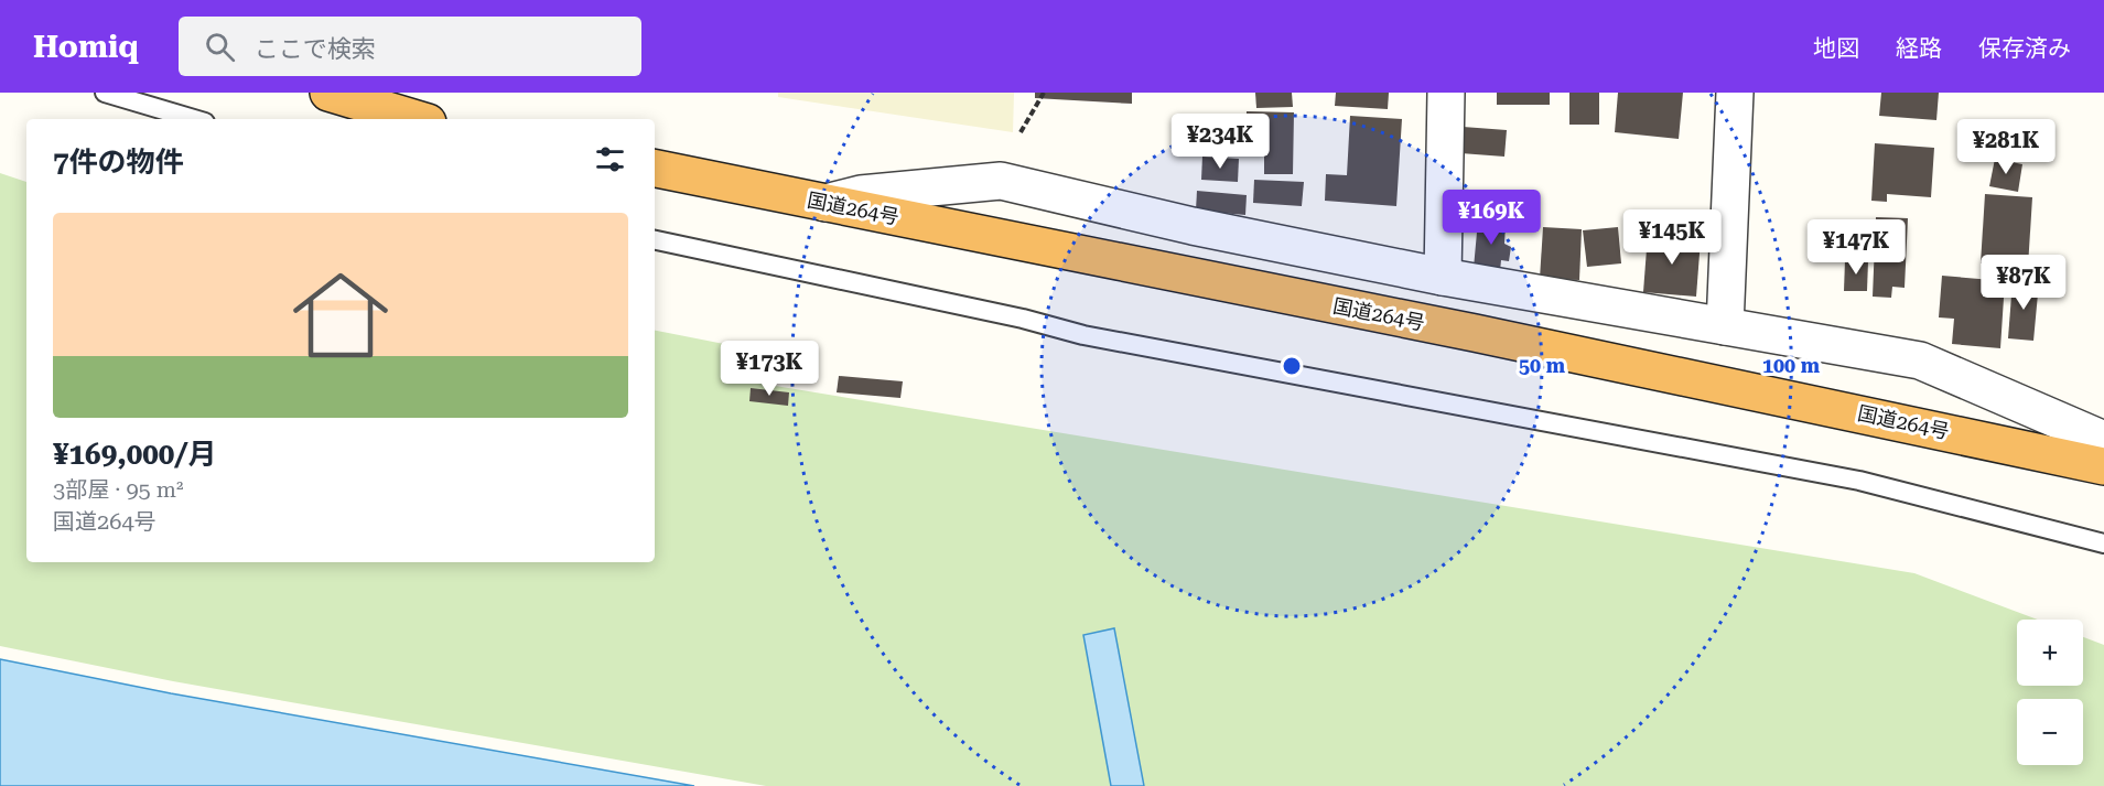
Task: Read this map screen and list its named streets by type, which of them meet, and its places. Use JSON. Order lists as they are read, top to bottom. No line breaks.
{"streets":{"highway":["国道264号"]},"page":{"header":"Homiq","search":"ここで検索","nav":["地図","経路","保存済み"],"price":["¥234K","¥281K","¥169K","¥145K","¥147K","¥87K","¥173K"],"heading":"7件の物件","list":[{"name":"¥169,000/月","note":"3部屋 · 95 m² · 国道264号"}],"map_buttons":["+","−"]},"rings":["50 m","100 m"]}
